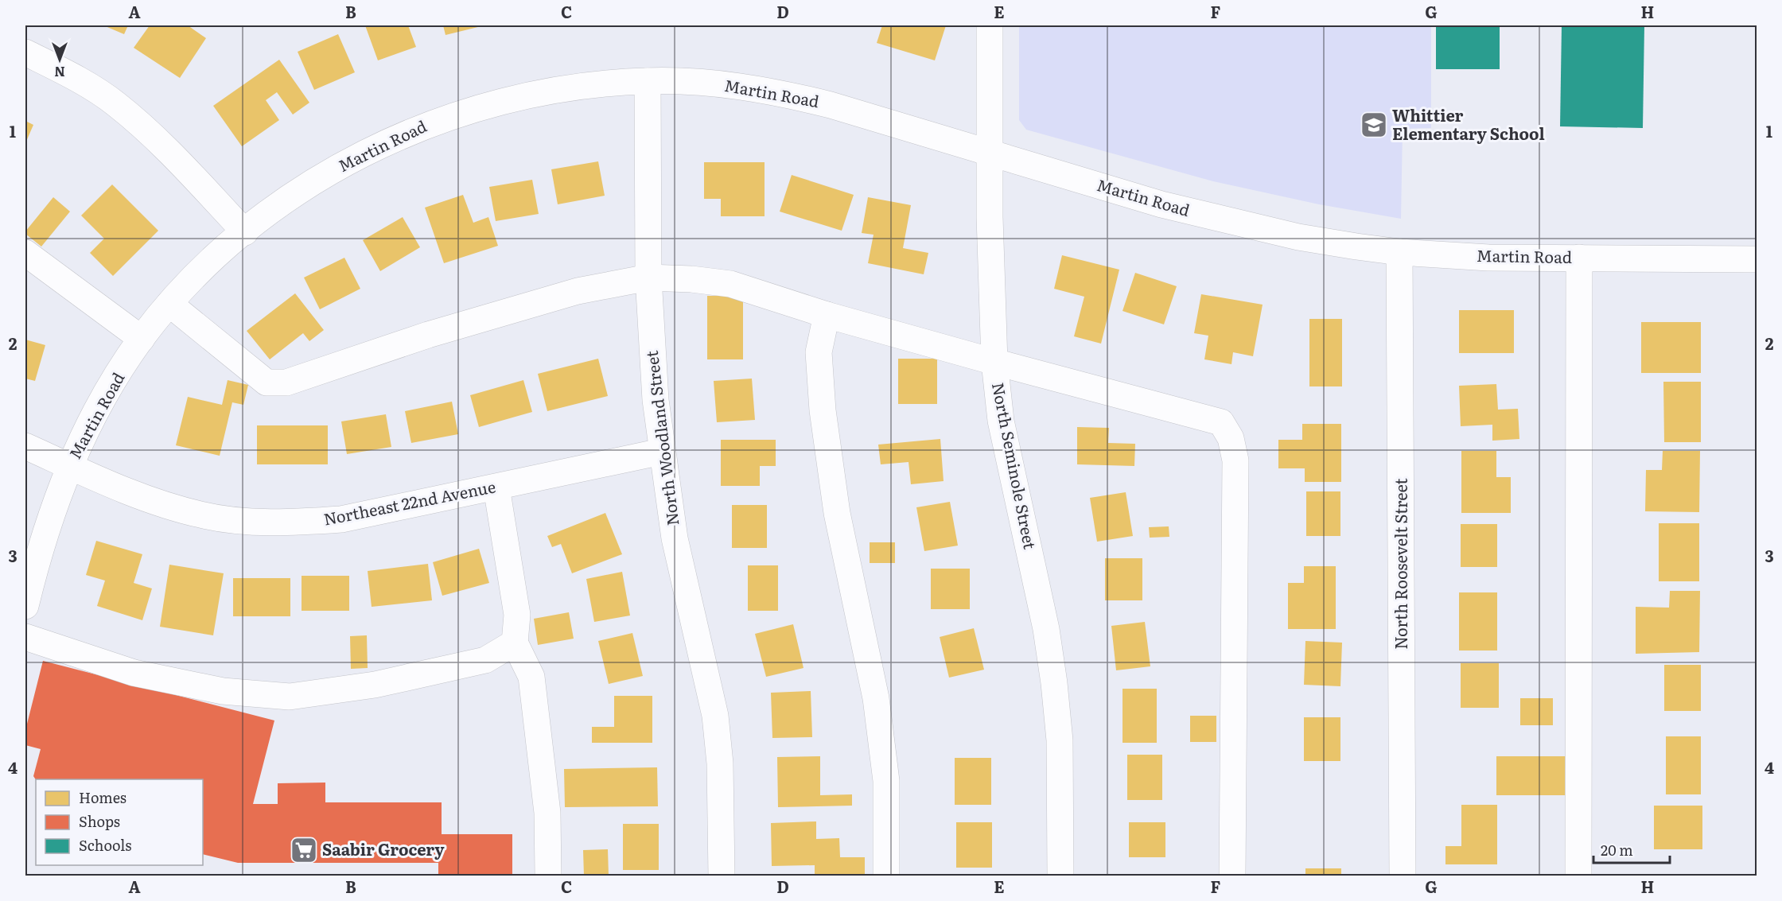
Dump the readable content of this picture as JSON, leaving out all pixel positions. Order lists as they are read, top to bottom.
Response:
{
  "streets": {
    "street": [
      "Martin Road",
      "North Woodland Street",
      "North Seminole Street",
      "Northeast 22nd Avenue",
      "North Roosevelt Street"
    ]
  },
  "crossings": [
    ["Martin Road", "North Woodland Street"],
    ["Martin Road", "North Seminole Street"],
    ["Martin Road", "Northeast 22nd Avenue"],
    ["Martin Road", "North Roosevelt Street"],
    ["North Woodland Street", "Northeast 22nd Avenue"]
  ],
  "places": {
    "school or university": ["Whittier Elementary School"],
    "supermarket": ["Saabir Grocery"]
  },
  "legend": ["Homes", "Shops", "Schools"],
  "scale_bar": "20 m",
  "north": "bottom",
  "grid": {
    "columns": [
      "A",
      "B",
      "C",
      "D",
      "E",
      "F",
      "G",
      "H"
    ],
    "rows": [
      "1",
      "2",
      "3",
      "4"
    ]
  }
}
